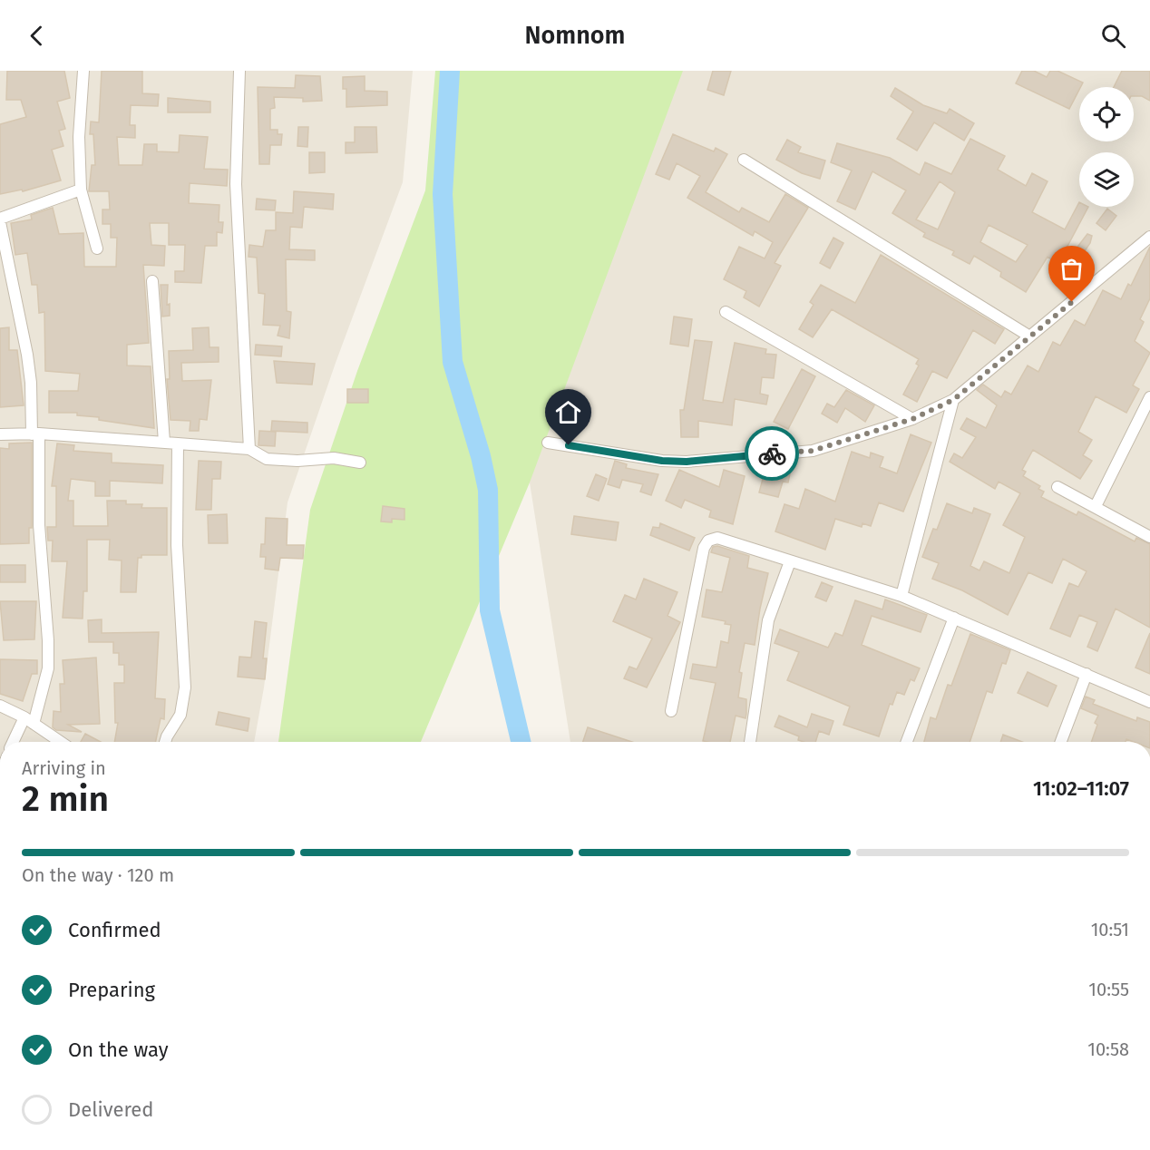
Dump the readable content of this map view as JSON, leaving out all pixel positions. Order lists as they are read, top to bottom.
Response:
{
  "page": {
    "header": "Nomnom",
    "heading": ["2 min", "Arriving in", "11:02–11:07"],
    "bar": "On the way · 120 m",
    "list": [
      ["Confirmed", "10:51"],
      ["Preparing", "10:55"],
      ["On the way", "10:58"],
      "Delivered"
    ]
  }
}
